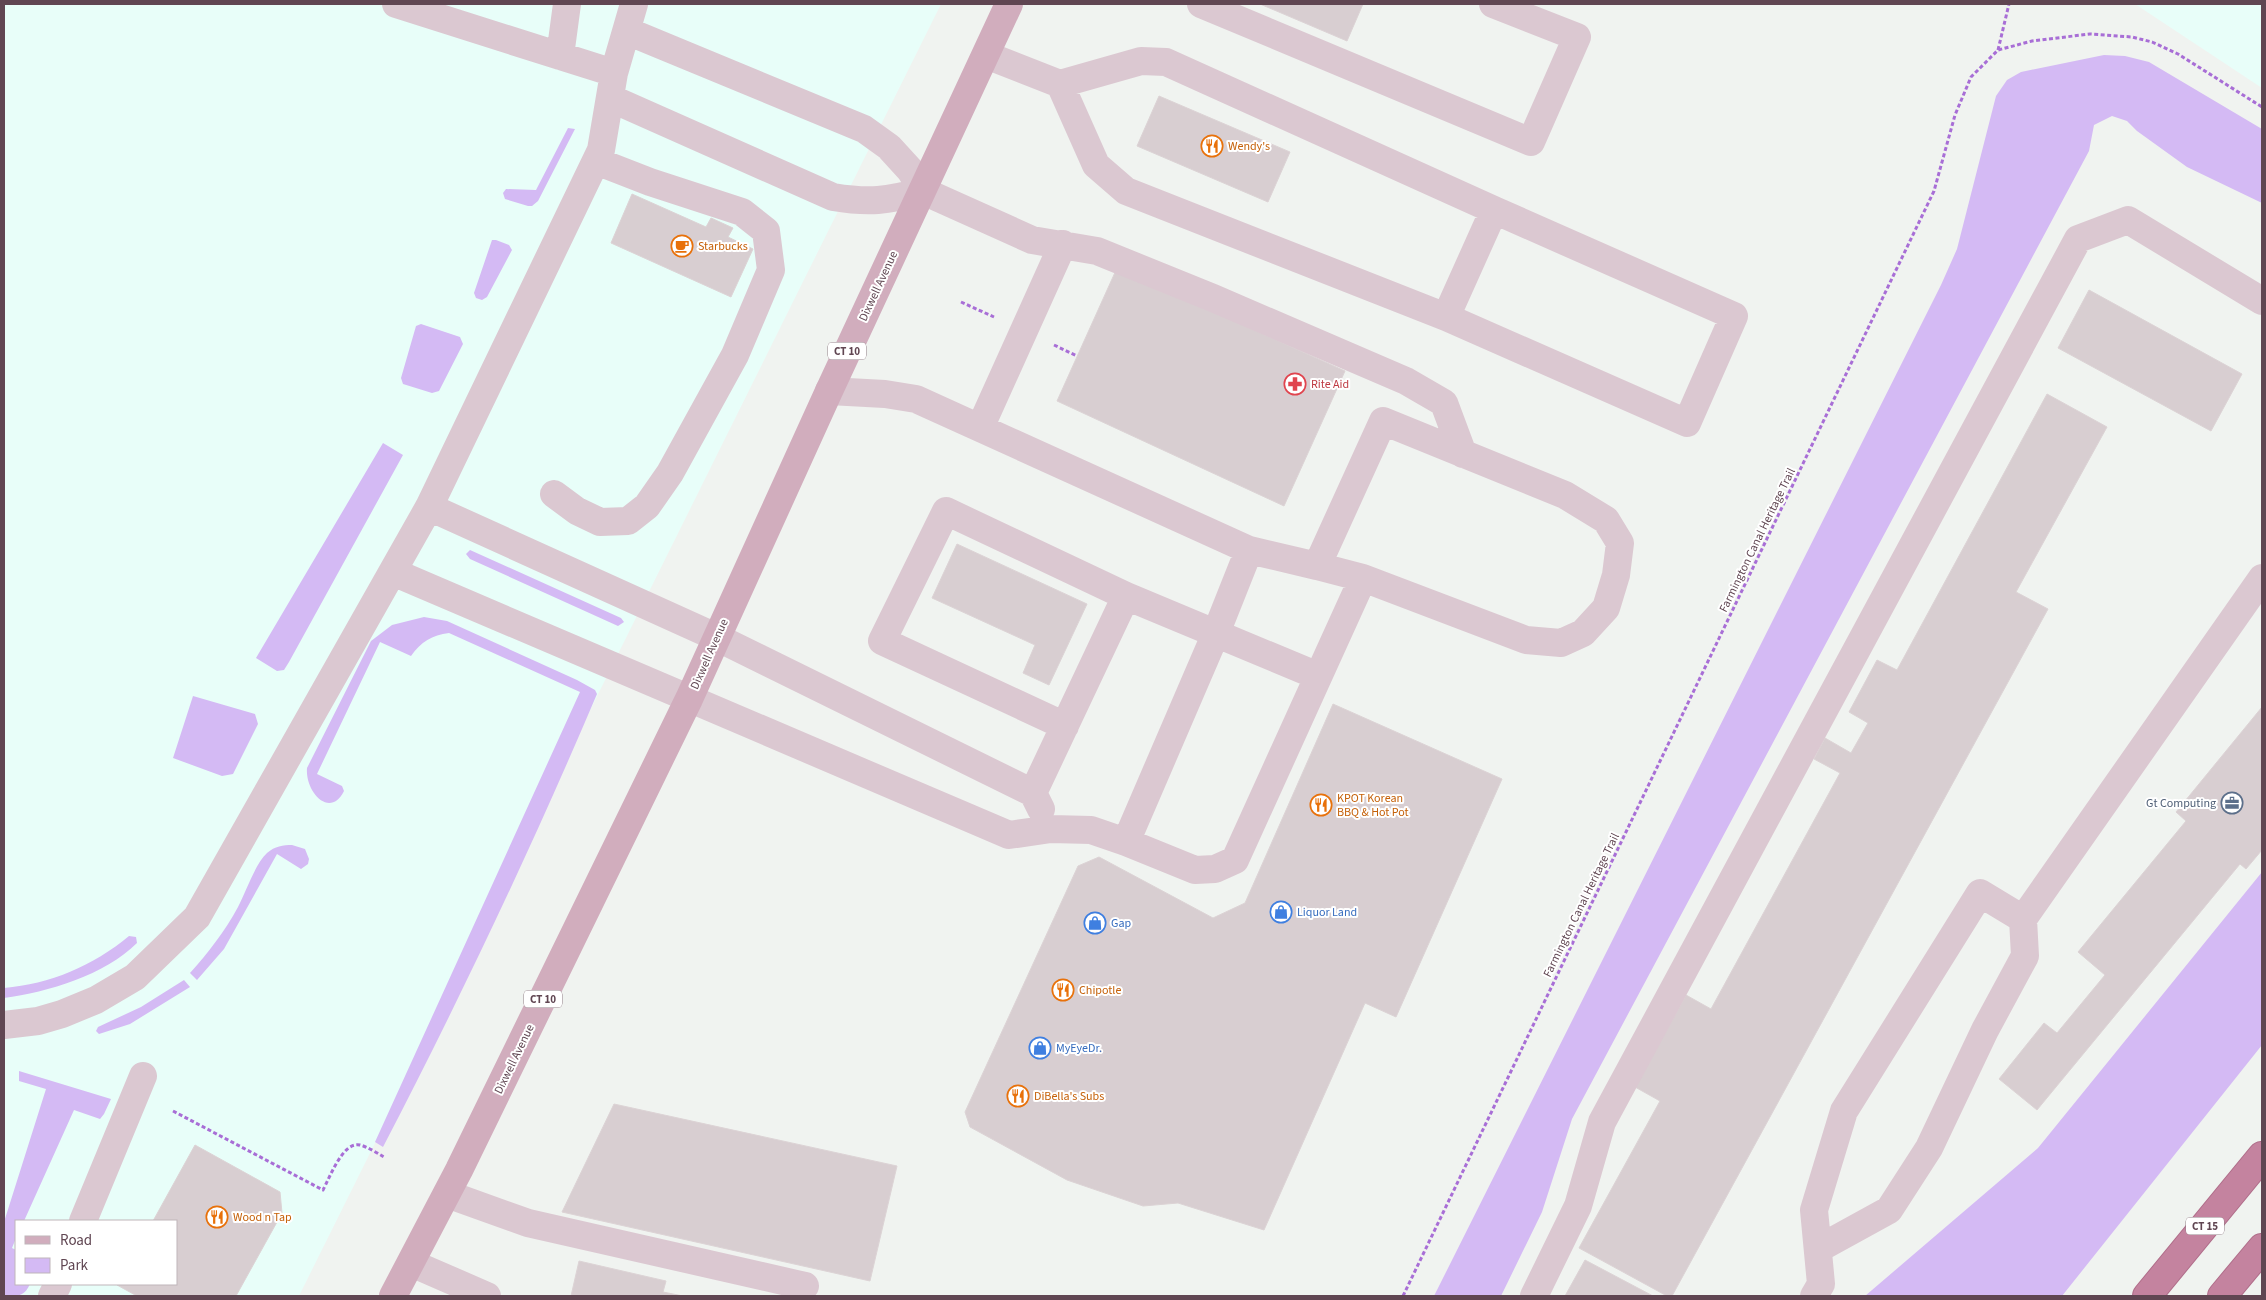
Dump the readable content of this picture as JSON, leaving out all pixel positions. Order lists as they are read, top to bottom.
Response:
{
  "streets": {
    "highway": ["CT 15"],
    "main road": ["Dixwell Avenue", "CT 10"],
    "path": ["Farmington Canal Heritage Trail"]
  },
  "places": {
    "restaurant": [
      "Wendy's",
      "KPOT Korean BBQ & Hot Pot",
      "Chipotle",
      "DiBella's Subs",
      "Wood n Tap"
    ],
    "cafe": ["Starbucks"],
    "pharmacy": ["Rite Aid"],
    "office": ["Gt Computing"],
    "shop": ["Liquor Land", "Gap", "MyEyeDr."]
  },
  "legend": ["Road", "Park"]
}
